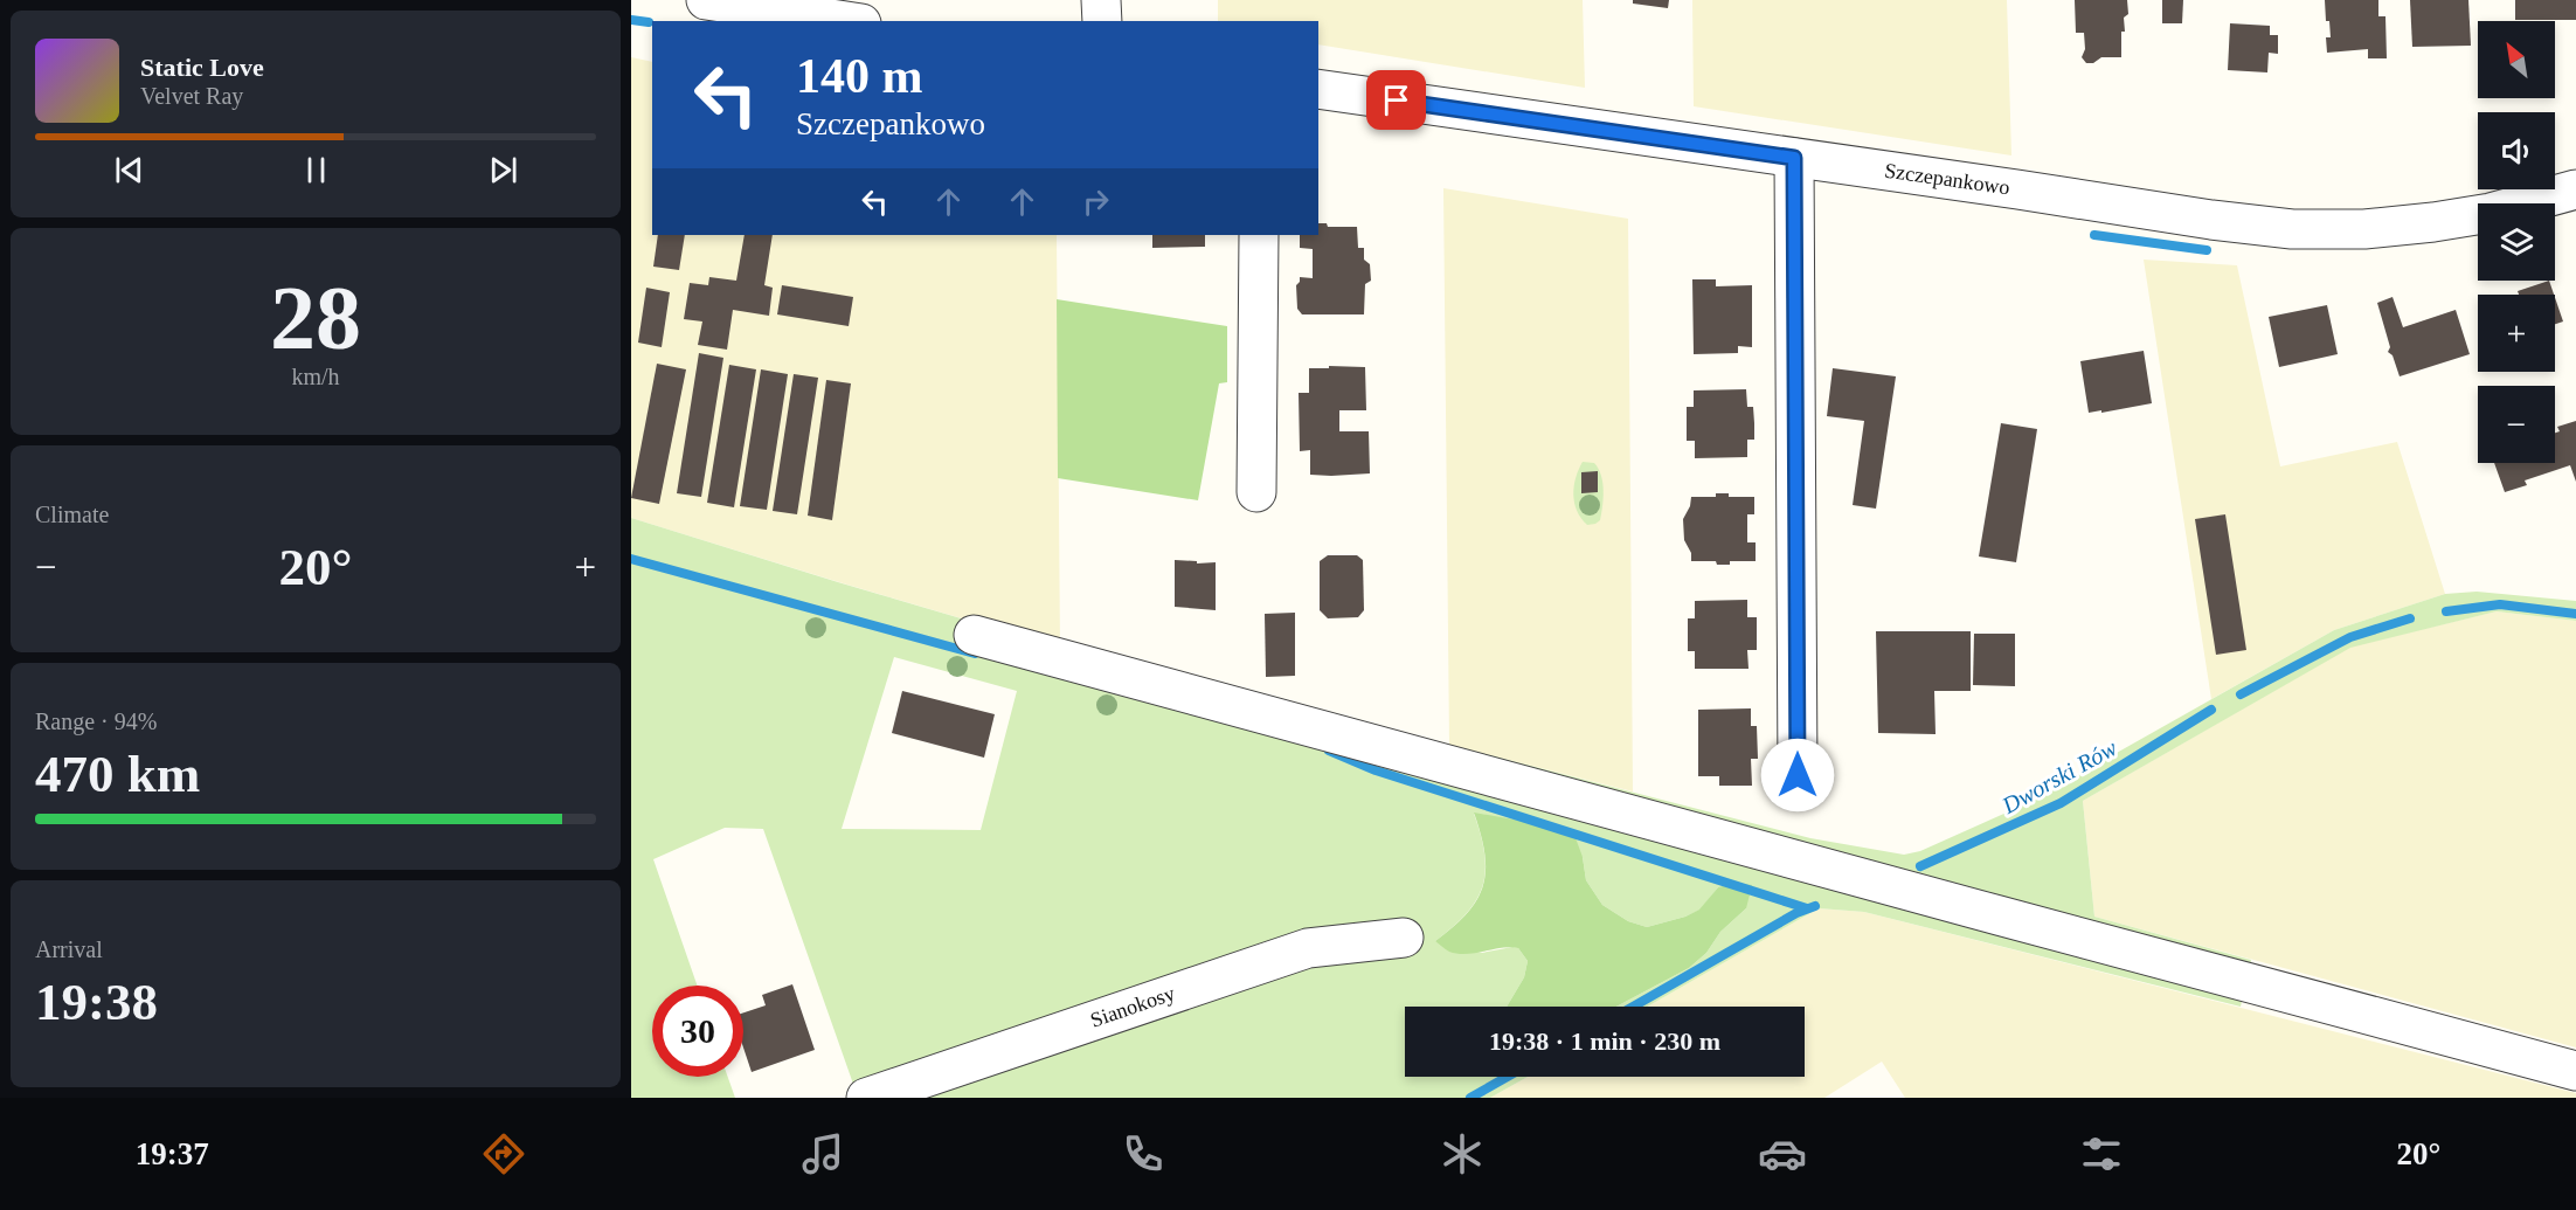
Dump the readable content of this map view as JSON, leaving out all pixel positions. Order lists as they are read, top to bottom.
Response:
{
  "streets": {
    "street": ["Szczepankowo", "Sianokosy"]
  },
  "water": ["Dworski Rów"],
  "north": "top left",
  "page": {
    "map_buttons": ["+", "−"],
    "turn": ["140 m", "Szczepankowo"],
    "song": ["Static Love", "Velvet Ray"],
    "tile": [
      ["28", "km/h"],
      "Climate",
      ["Range · 94%", "470 km"],
      ["Arrival", "19:38"]
    ],
    "heat": ["−", "20°", "+"],
    "limit": "30",
    "trip": "19:38 · 1 min · 230 m",
    "tabs": ["19:37", "20°"]
  }
}
